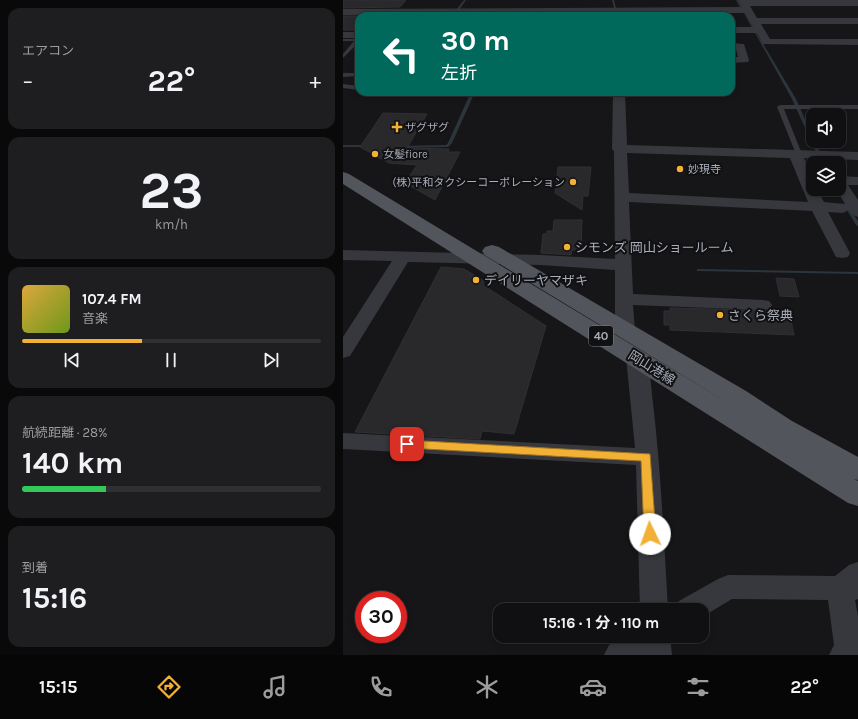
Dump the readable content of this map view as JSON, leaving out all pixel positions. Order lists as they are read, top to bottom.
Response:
{
  "streets": {
    "main road": ["40", "岡山港線"]
  },
  "places": {
    "health": ["ザグザグ"],
    "other": [
      "女髪fiore",
      "妙現寺",
      "(株)平和タクシーコーポレーション",
      "シモンズ 岡山ショールーム",
      "デイリーヤマザキ",
      "さくら祭典"
    ]
  },
  "page": {
    "tile": [
      "エアコン",
      ["23", "km/h"],
      ["航続距離 · 28%", "140 km"],
      ["到着", "15:16"]
    ],
    "turn": ["30 m", "左折"],
    "heat": ["−", "22°", "+"],
    "song": ["107.4 FM", "音楽"],
    "limit": "30",
    "trip": "15:16 · 1 分 · 110 m",
    "tabs": ["15:15", "22°"]
  }
}
